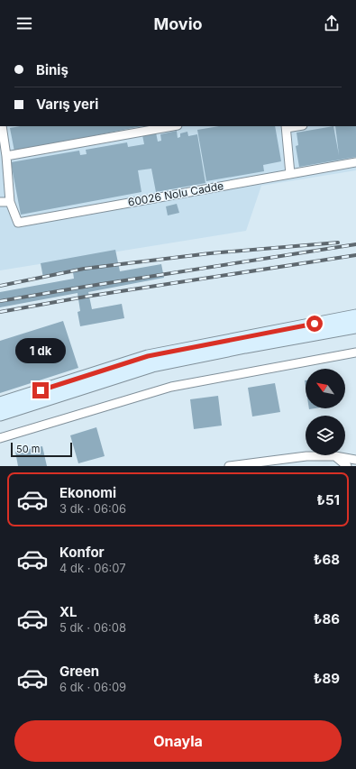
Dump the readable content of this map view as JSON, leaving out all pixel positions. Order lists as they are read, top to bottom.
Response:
{
  "streets": {
    "street": ["60026 Nolu Cadde"]
  },
  "scale_bar": "50 m",
  "north": "top left",
  "page": {
    "header": "Movio",
    "banner": ["Biniş", "Varış yeri"],
    "bubble": "1 dk",
    "scale": "50 m",
    "list": [
      {
        "name": "Ekonomi",
        "note": "3 dk · 06:06",
        "value": "₺51"
      },
      {
        "name": "Konfor",
        "note": "4 dk · 06:07",
        "value": "₺68"
      },
      {
        "name": "XL",
        "note": "5 dk · 06:08",
        "value": "₺86"
      },
      {
        "name": "Green",
        "note": "6 dk · 06:09",
        "value": "₺89"
      }
    ],
    "buttons": "Onayla"
  }
}
